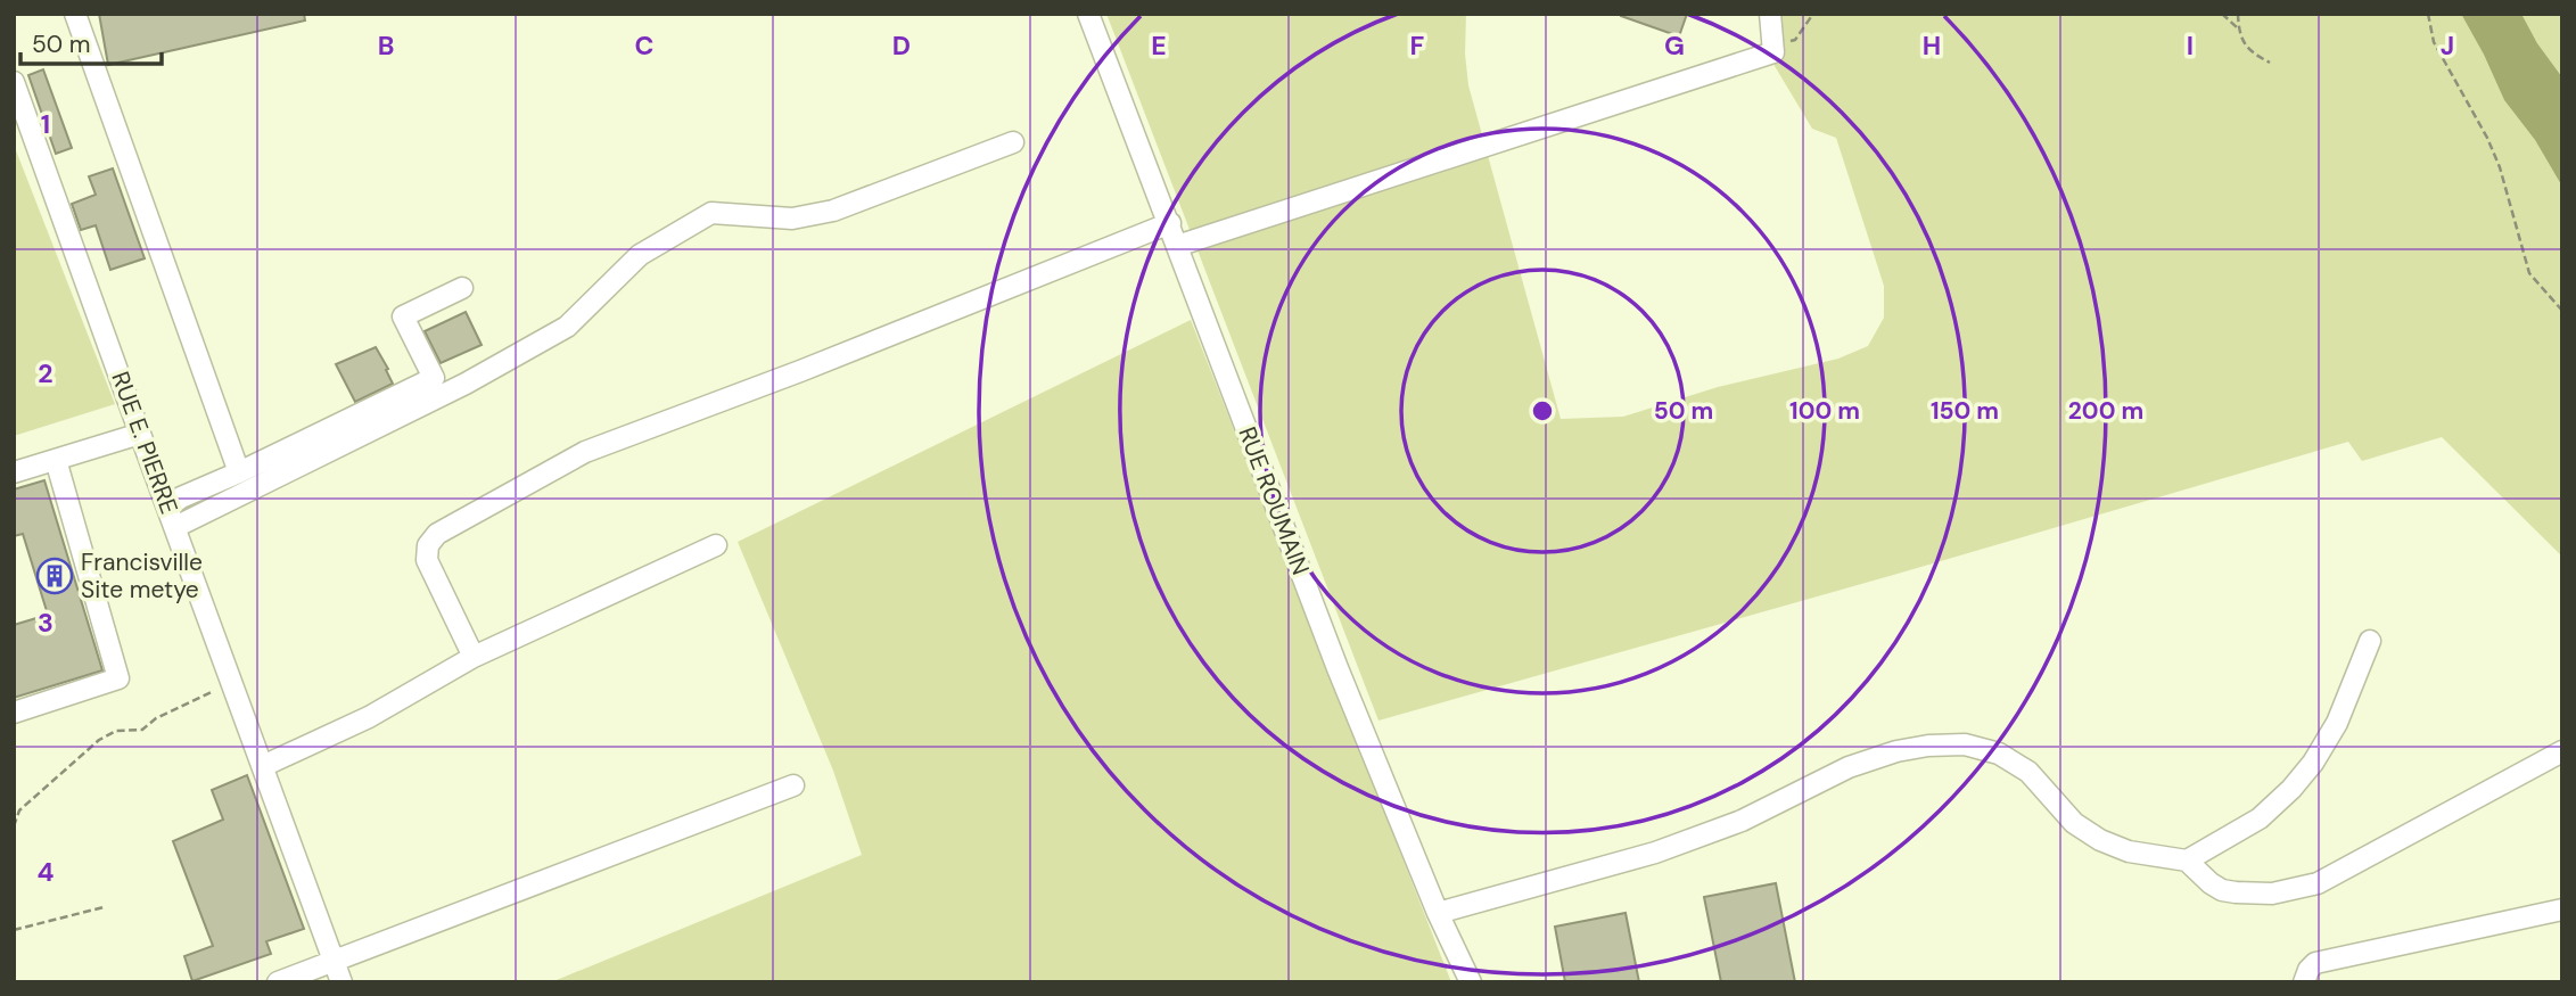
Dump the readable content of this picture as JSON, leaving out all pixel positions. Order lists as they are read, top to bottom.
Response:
{
  "streets": {
    "street": ["RUE E. PIERRE", "RUE ROUMAIN"]
  },
  "places": {
    "building": ["Francisville Site metye"]
  },
  "scale_bar": "50 m",
  "grid": {
    "columns": [
      "B",
      "C",
      "D",
      "E",
      "F",
      "G",
      "H",
      "I",
      "J"
    ],
    "rows": [
      "1",
      "2",
      "3",
      "4"
    ]
  },
  "rings": [
    "50 m",
    "100 m",
    "150 m",
    "200 m"
  ]
}
